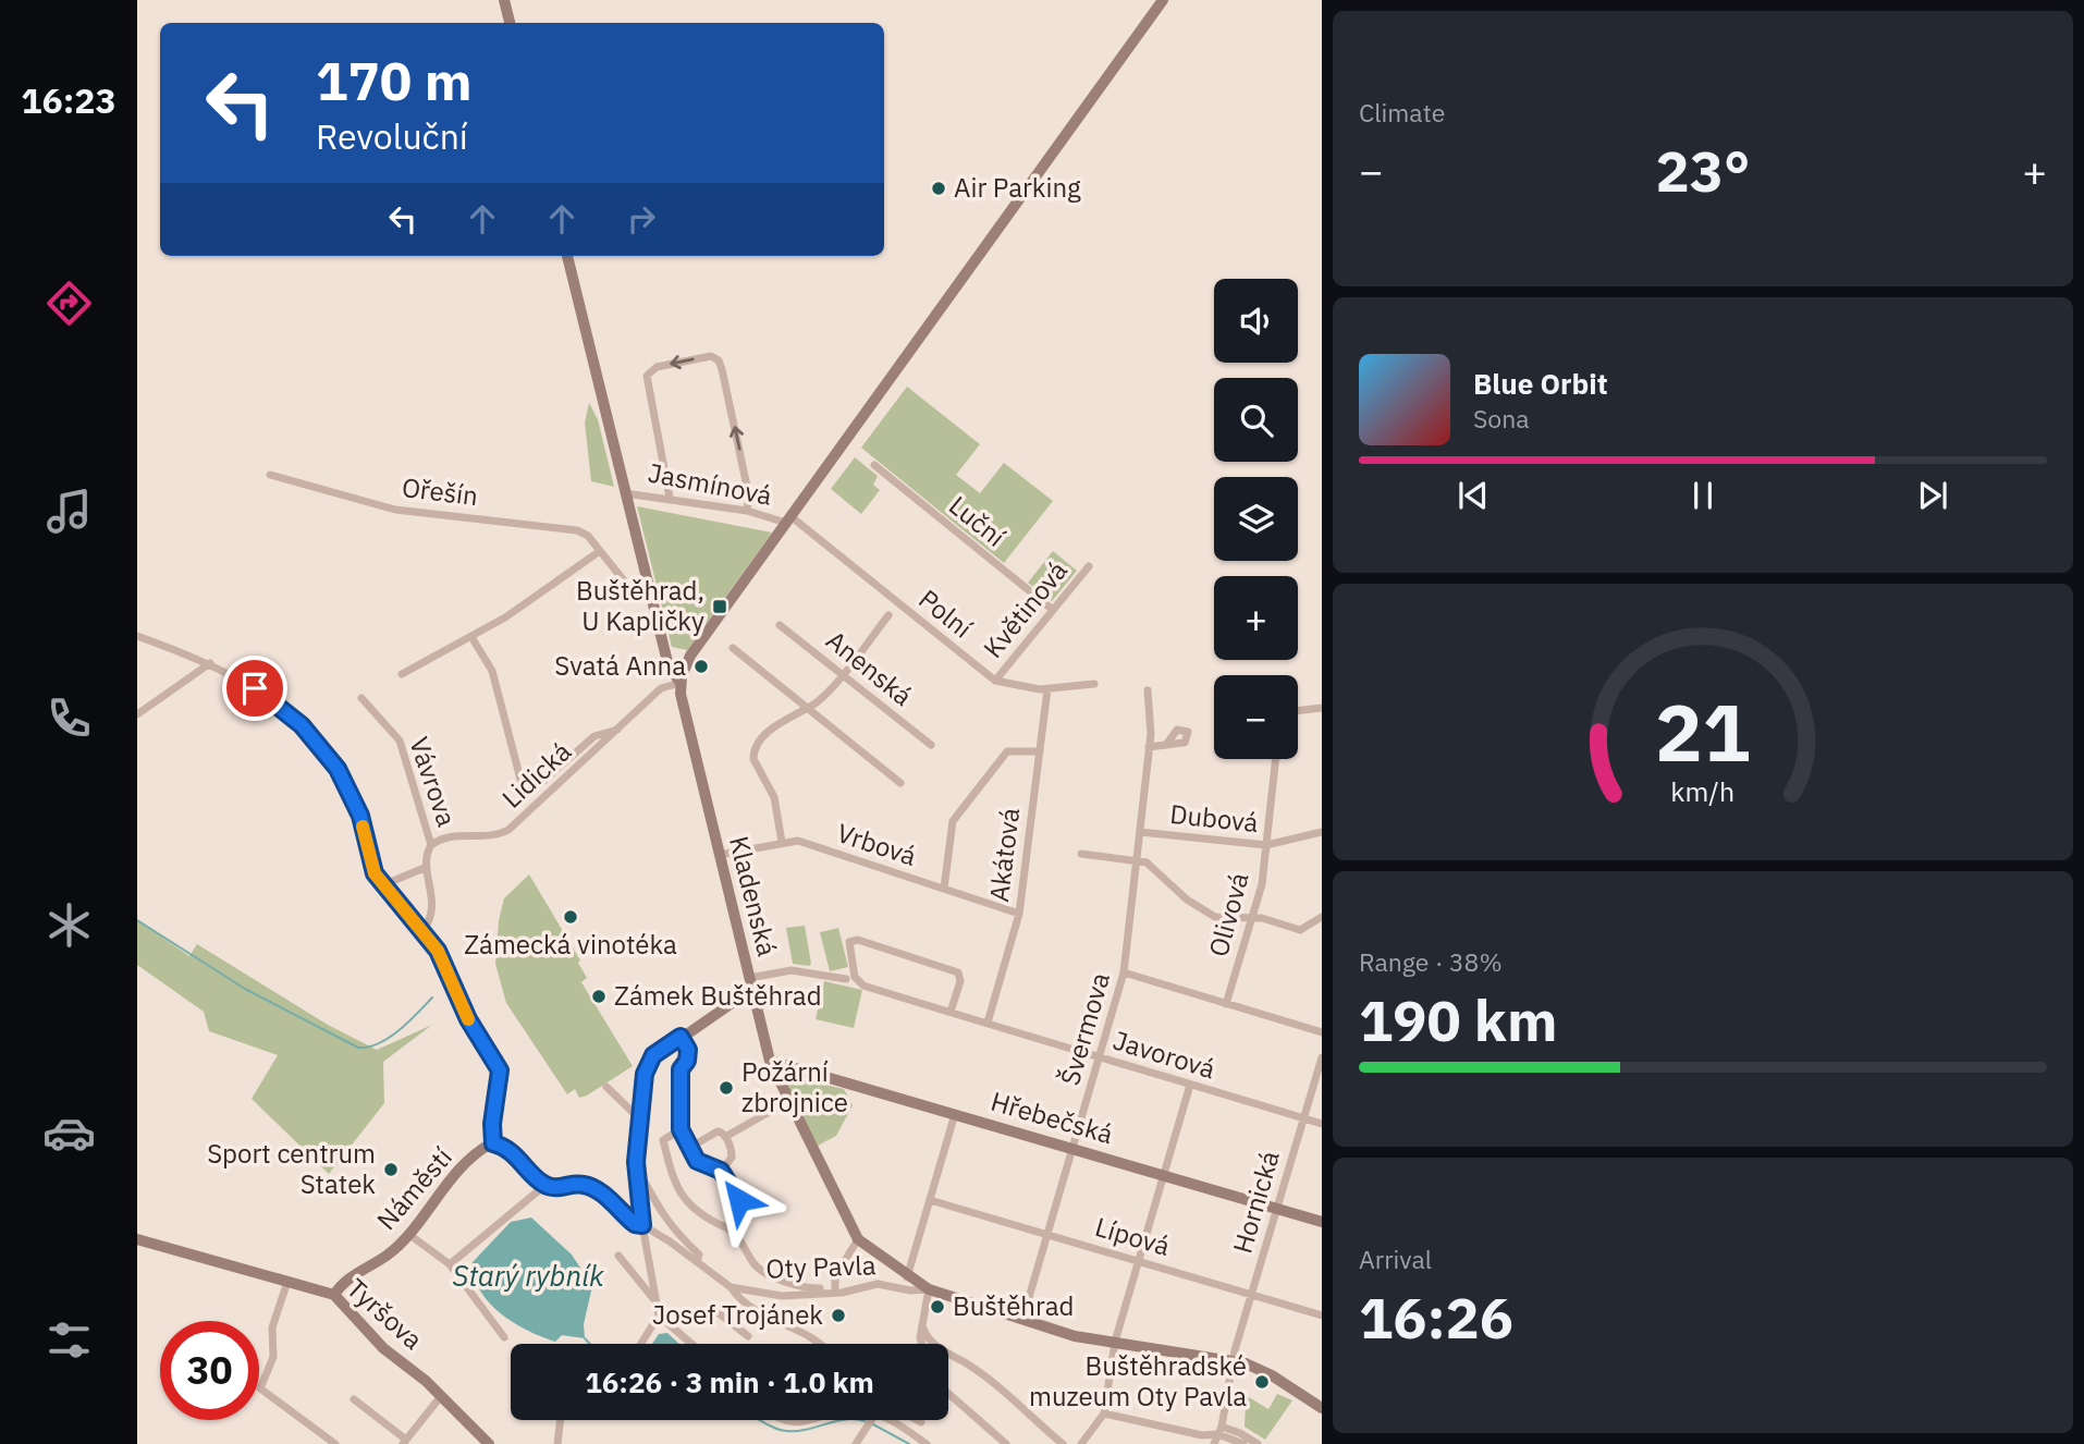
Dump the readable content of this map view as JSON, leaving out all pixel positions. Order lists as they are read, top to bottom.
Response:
{
  "streets": {
    "street": [
      "Jasmínová",
      "Ořešín",
      "Luční",
      "Květinová",
      "Polní",
      "Anenská",
      "Lidická",
      "Vávrova",
      "Dubová",
      "Vrbová",
      "Akátová",
      "Kladenská",
      "Olivová",
      "Švermova",
      "Javorová",
      "Hřebečská",
      "Náměstí",
      "Hornická",
      "Lípová",
      "Oty Pavla",
      "Tyršova"
    ]
  },
  "crossings": [
    ["Jasmínová", "Polní"],
    ["Luční", "Květinová"],
    ["Květinová", "Polní"],
    ["Polní", "Akátová"],
    ["Lidická", "Vávrova"],
    ["Lidická", "Kladenská"],
    ["Dubová", "Olivová"],
    ["Dubová", "Švermova"],
    ["Vrbová", "Akátová"],
    ["Vrbová", "Kladenská"],
    ["Akátová", "Javorová"],
    ["Kladenská", "Švermova"],
    ["Kladenská", "Hřebečská"],
    ["Kladenská", "Hornická"],
    ["Kladenská", "Oty Pavla"],
    ["Švermova", "Javorová"],
    ["Švermova", "Hřebečská"],
    ["Švermova", "Lípová"],
    ["Javorová", "Hornická"],
    ["Hřebečská", "Hornická"],
    ["Náměstí", "Tyršova"],
    ["Hornická", "Lípová"]
  ],
  "water": ["Starý rybník"],
  "places": {
    "other": [
      "Air Parking",
      "Svatá Anna",
      "Zámecká vinotéka",
      "Zámek Buštěhrad",
      "Požární zbrojnice",
      "Sport centrum Statek",
      "Buštěhrad",
      "Josef Trojánek",
      "Buštěhradské muzeum Oty Pavla"
    ],
    "transit": ["Buštěhrad, U Kapličky"]
  },
  "page": {
    "tabs": "16:23",
    "tile": [
      "Climate",
      ["Range · 38%", "190 km"],
      ["Arrival", "16:26"]
    ],
    "turn": ["170 m", "Revoluční"],
    "heat": ["−", "23°", "+"],
    "map_buttons": ["+", "−"],
    "song": ["Blue Orbit", "Sona"],
    "limit": "30",
    "trip": "16:26 · 3 min · 1.0 km",
    "gauge": ["21", "km/h"]
  }
}
